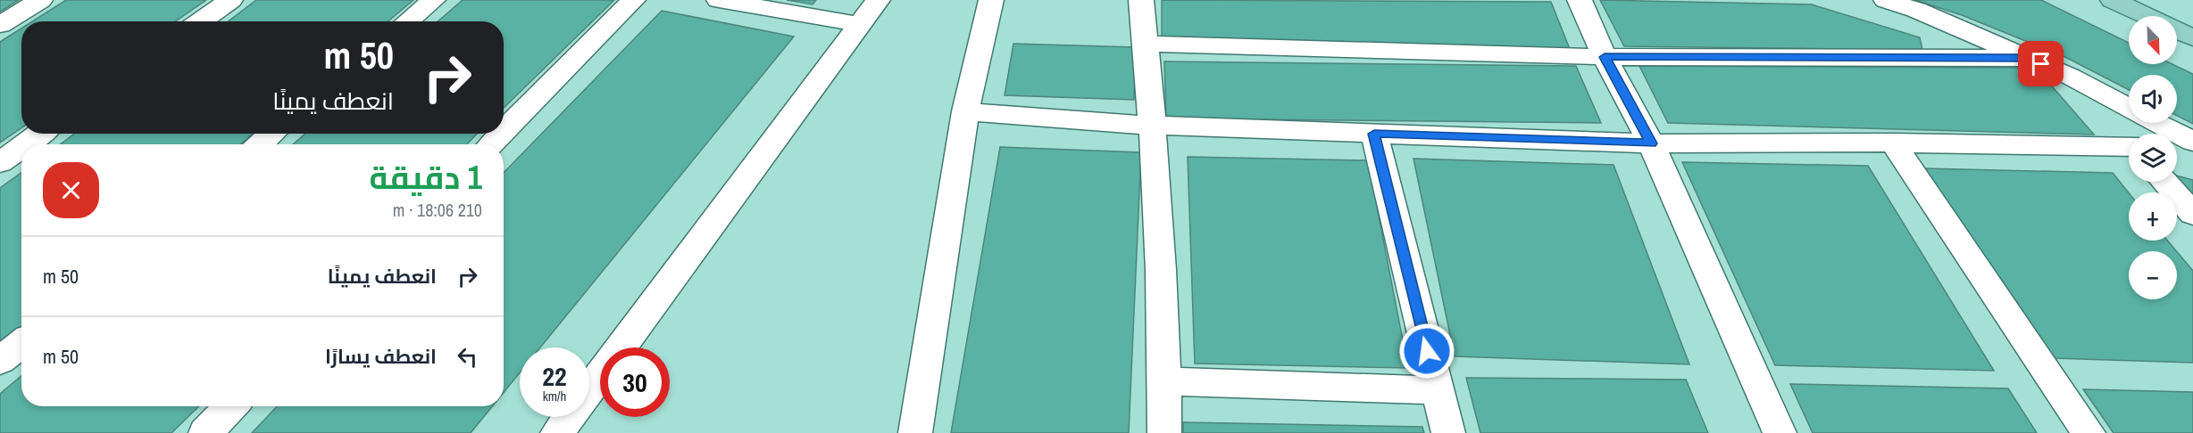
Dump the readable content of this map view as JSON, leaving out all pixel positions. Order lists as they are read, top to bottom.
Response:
{
  "north": "bottom right",
  "page": {
    "map_buttons": ["+", "−"],
    "turn": ["50 m", "انعطف يمينًا"],
    "heading": ["1 دقيقة", "210 m · 18:06"],
    "list": [
      {
        "name": "انعطف يمينًا",
        "value": "50 m"
      },
      {
        "name": "انعطف يسارًا",
        "value": "50 m"
      }
    ],
    "speed": "22 km/h",
    "limit": "30"
  }
}
